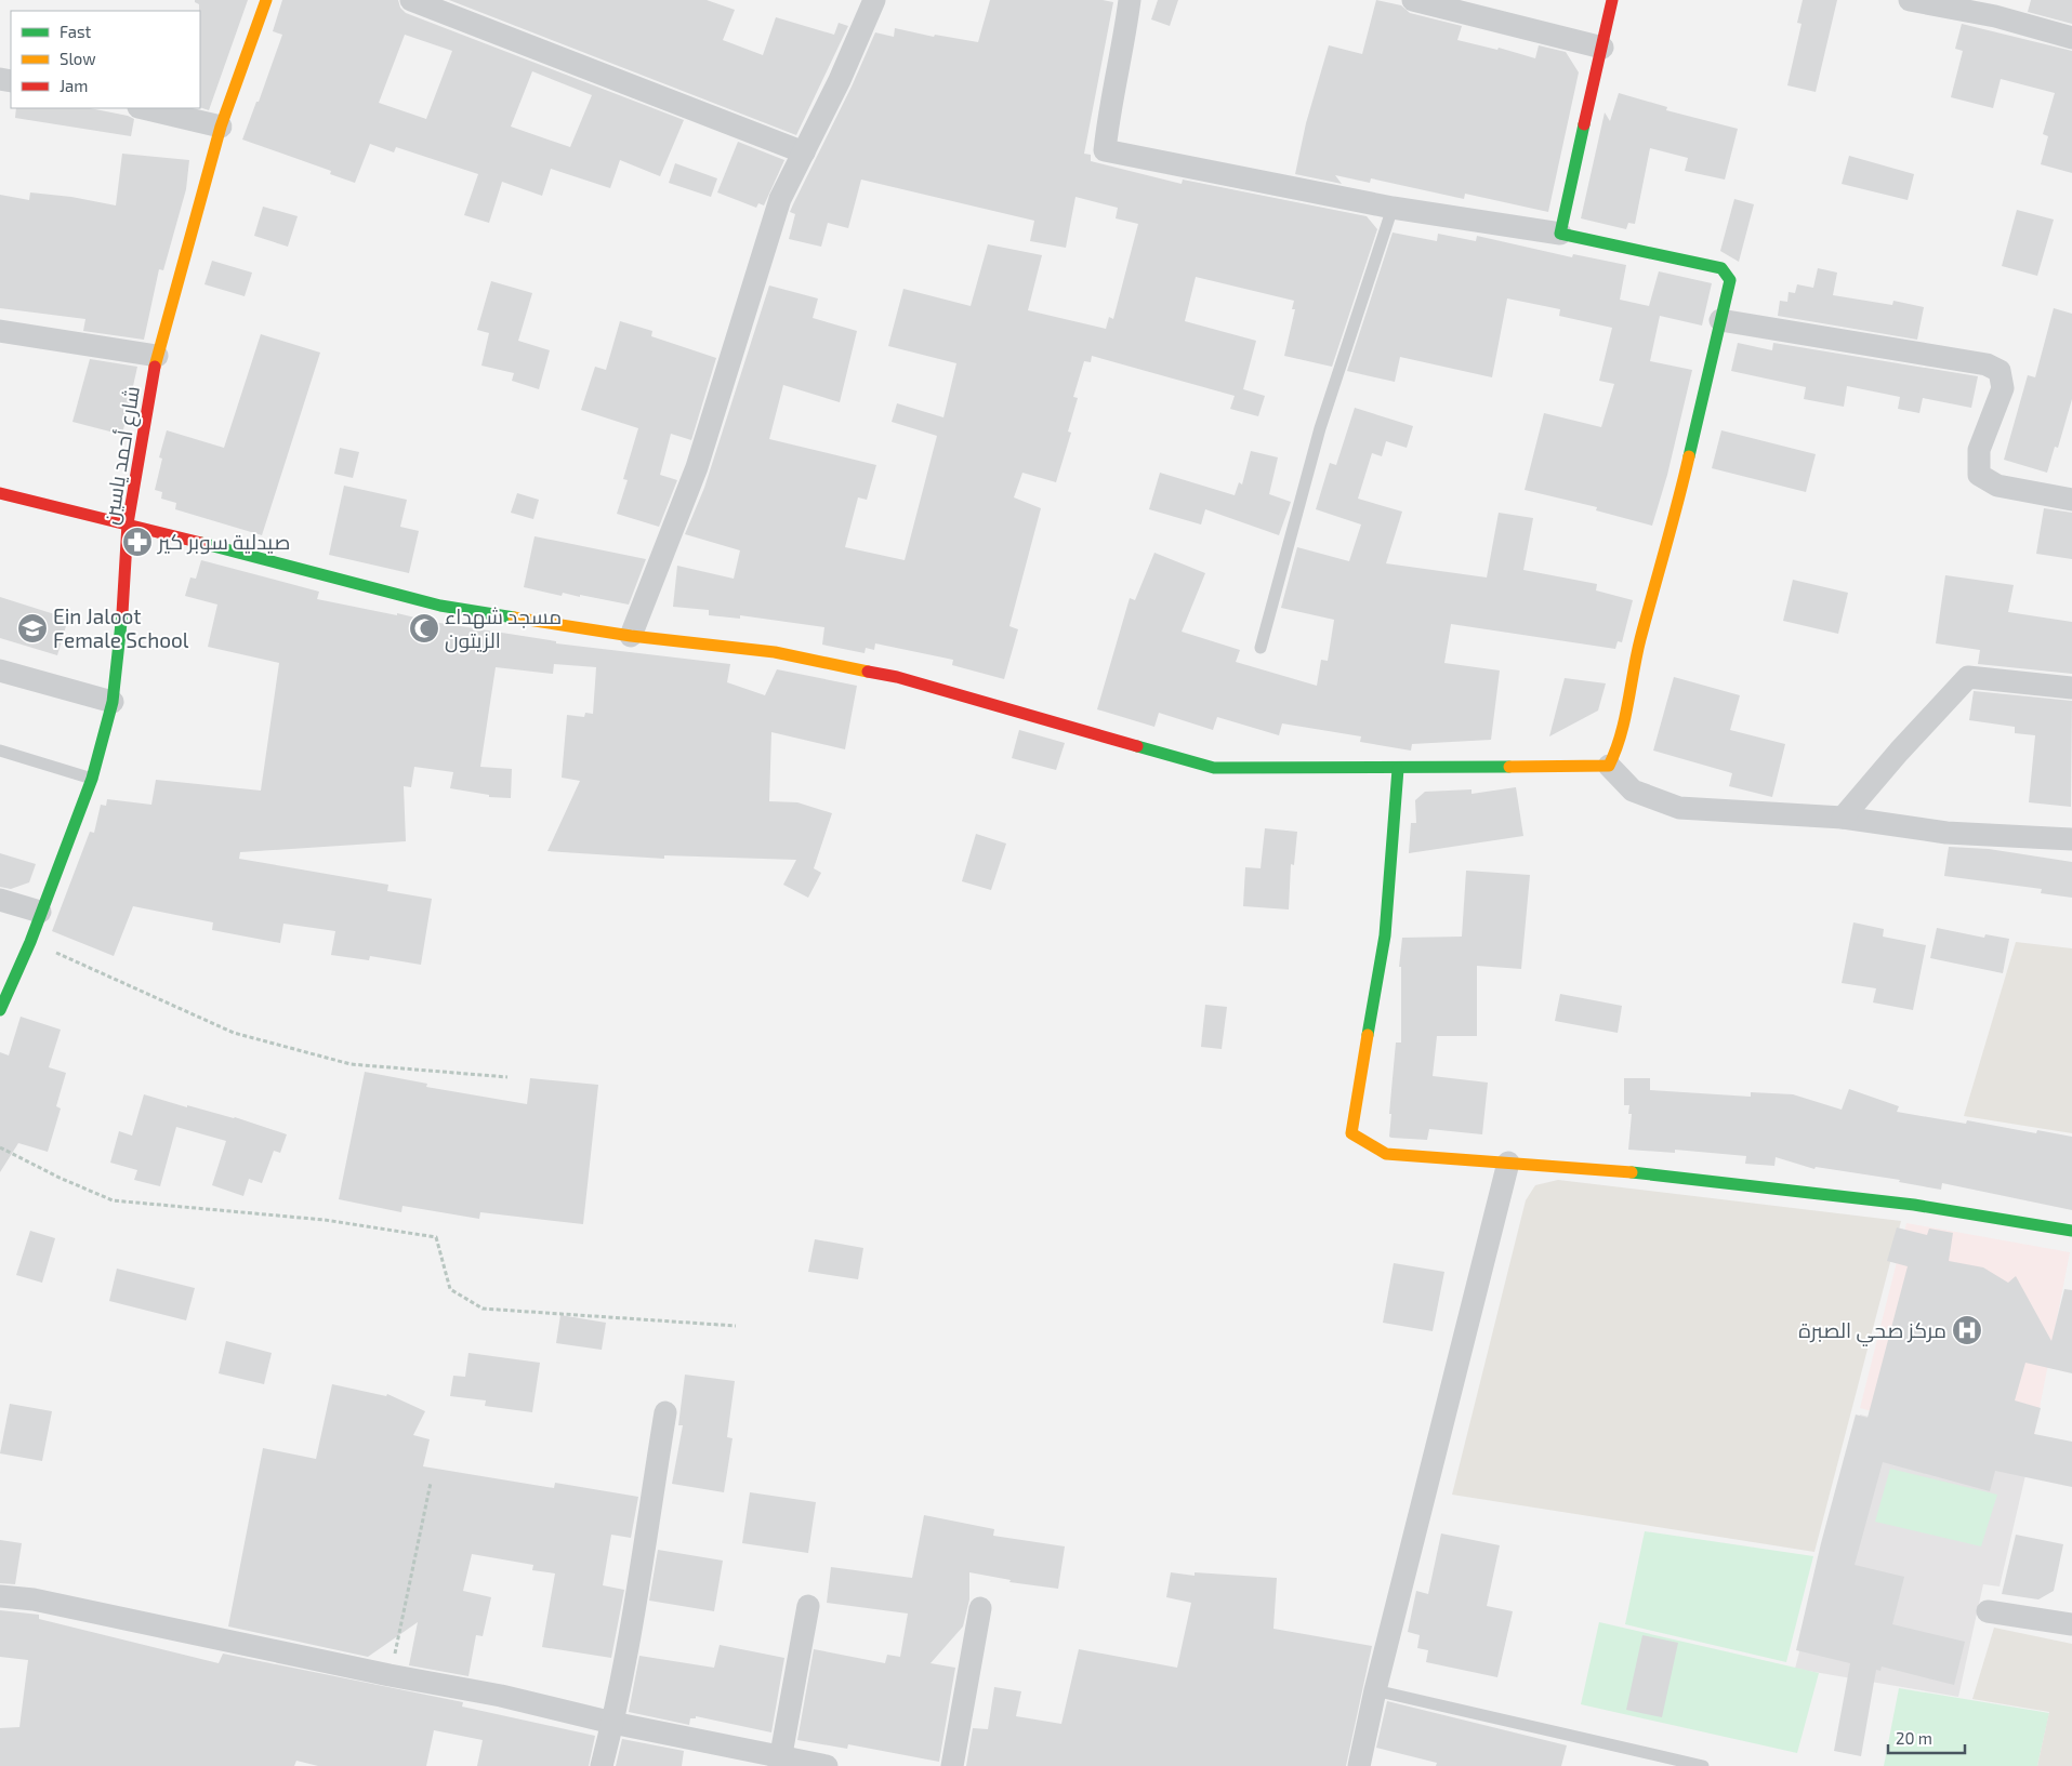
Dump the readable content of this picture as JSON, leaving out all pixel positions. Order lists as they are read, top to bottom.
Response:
{
  "streets": {
    "street": ["شارع أحمد ياسين"]
  },
  "places": {
    "pharmacy": ["صيدلية سوبر كير"],
    "school or university": ["Ein Jaloot Female School"],
    "mosque": ["مسجد شهداء الزيتون"],
    "hospital": ["مركز صحي الصبرة"]
  },
  "legend": ["Fast", "Slow", "Jam"],
  "scale_bar": "20 m"
}
